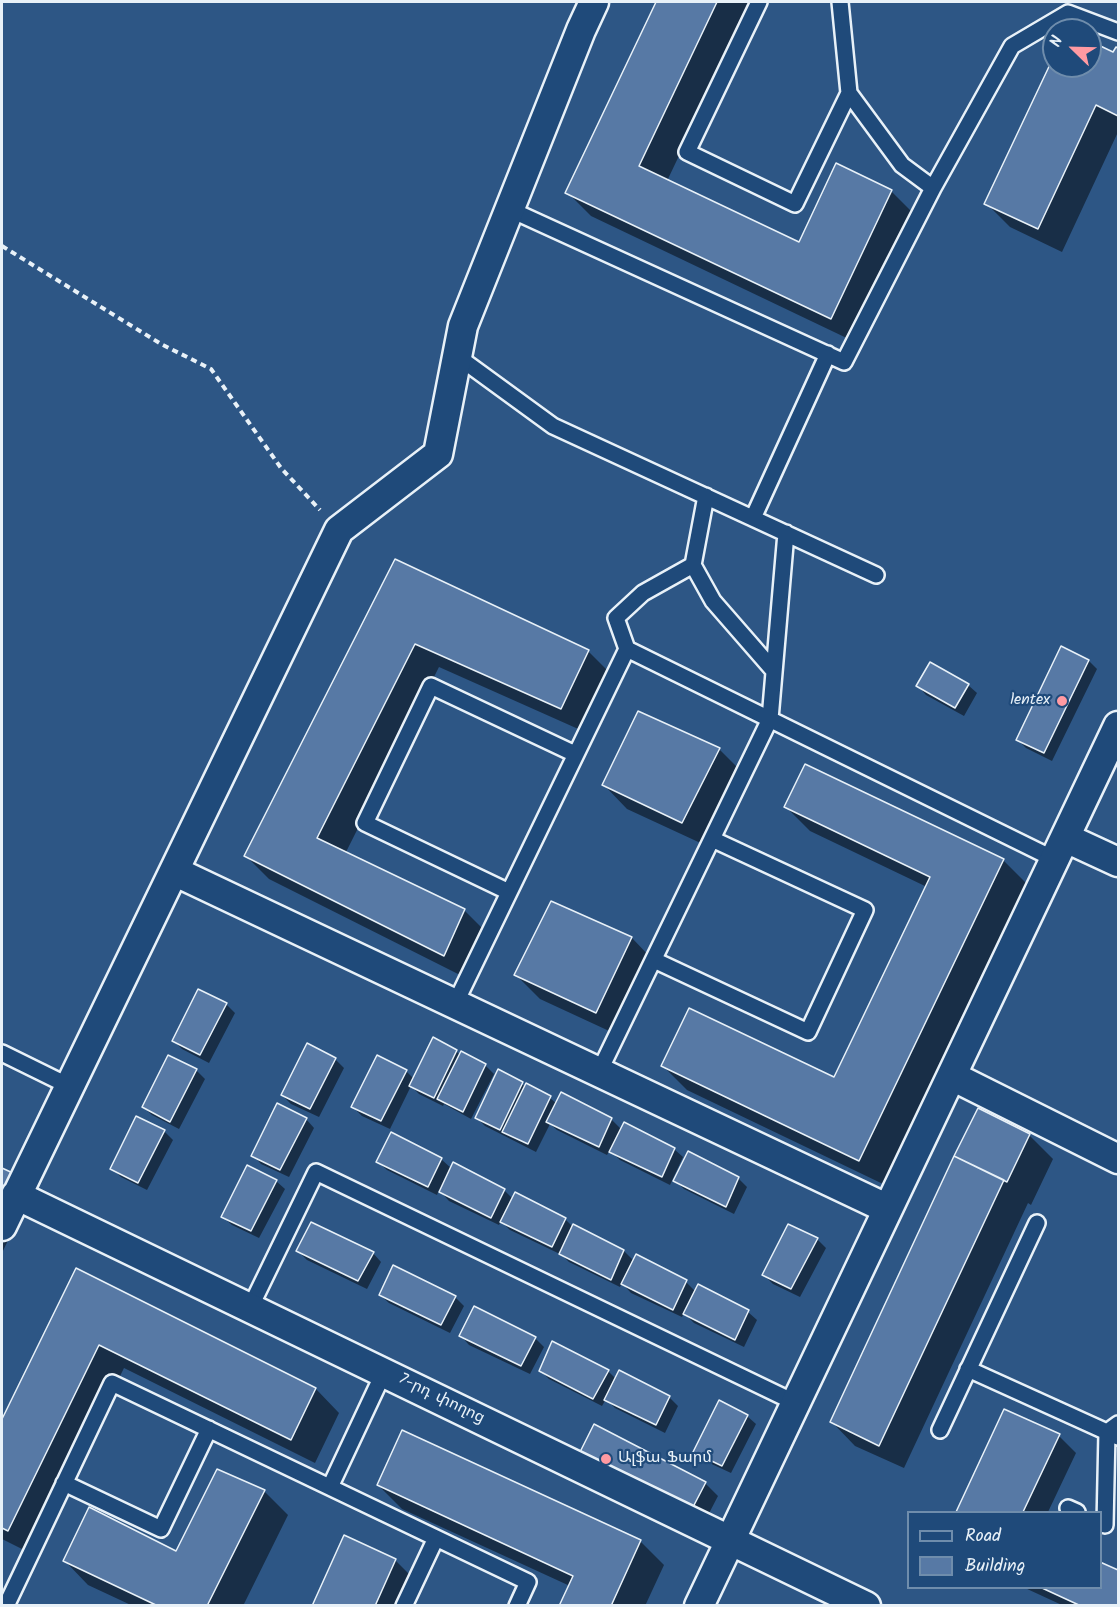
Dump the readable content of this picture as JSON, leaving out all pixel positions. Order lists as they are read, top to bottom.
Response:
{
  "streets": {
    "street": ["7-րդ փողոց"]
  },
  "places": ["lentex", "Ալֆա Ֆարմ"],
  "legend": ["Road", "Building"],
  "north": "top left"
}
